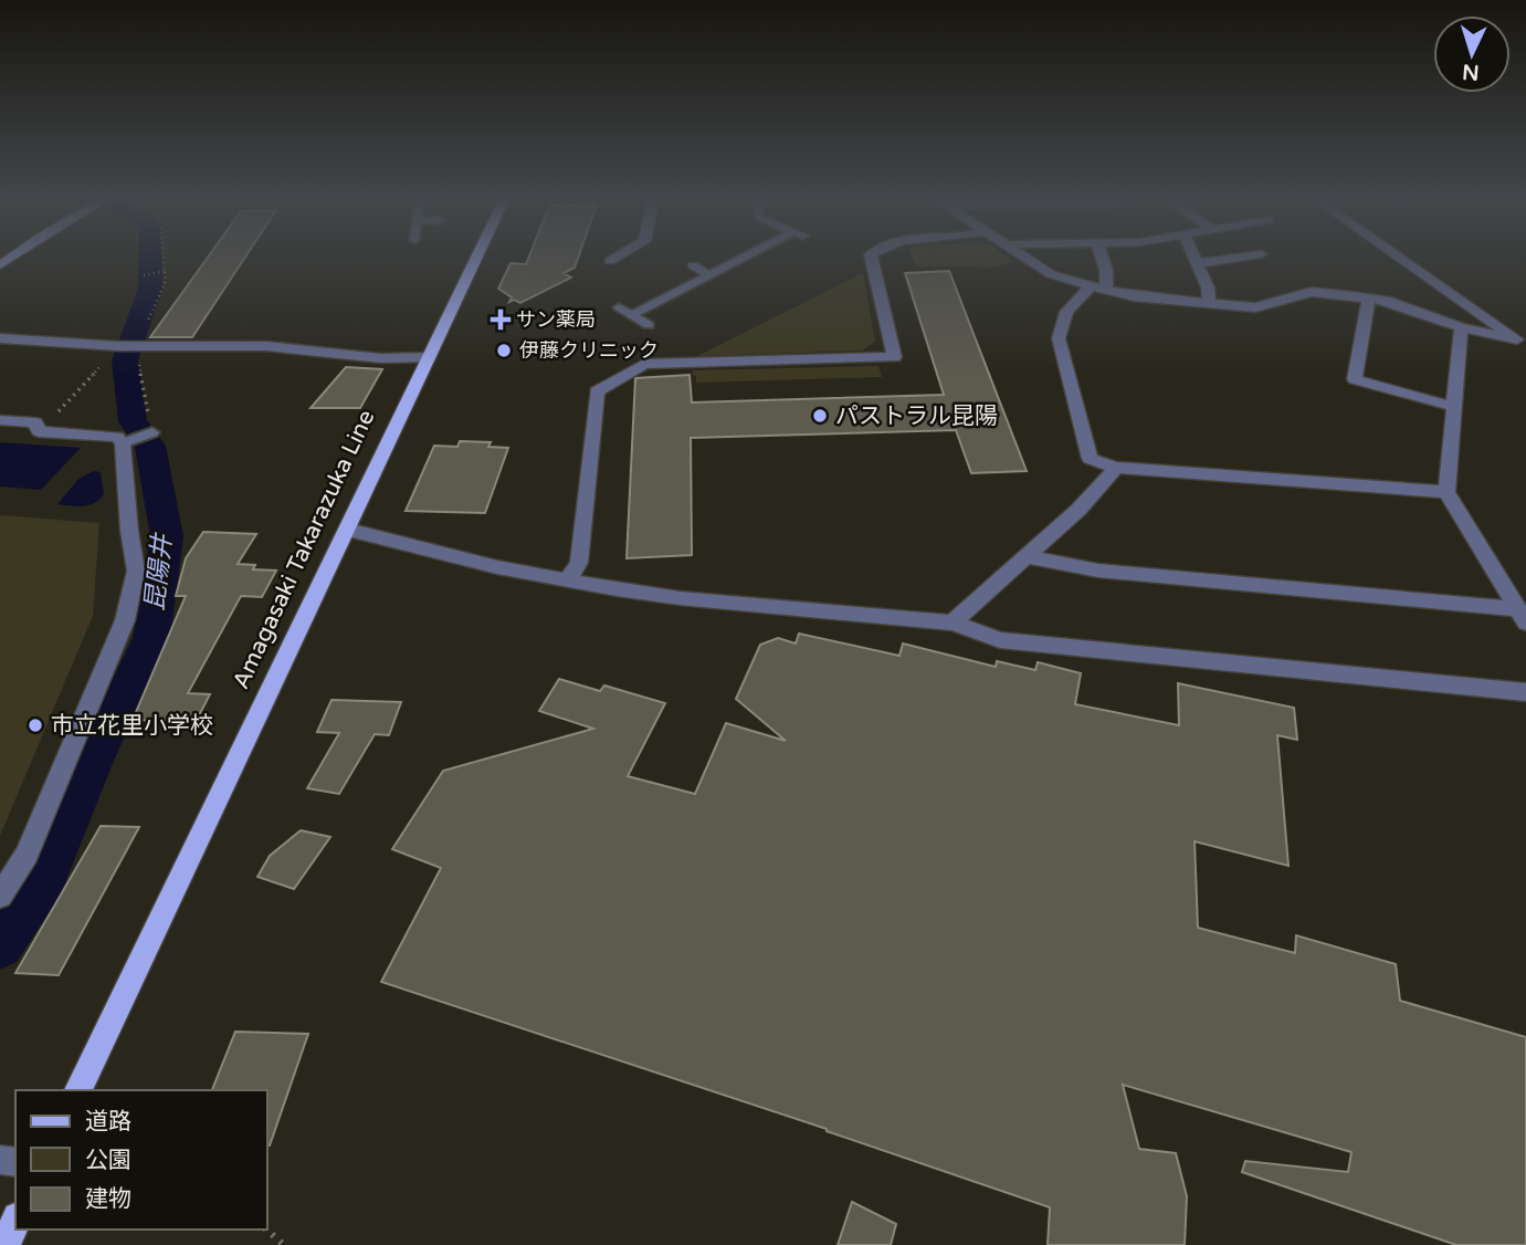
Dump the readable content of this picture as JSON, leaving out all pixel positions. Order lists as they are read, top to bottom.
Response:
{
  "streets": {
    "main road": ["Amagasaki Takarazuka Line"]
  },
  "water": ["昆陽井"],
  "places": {
    "health": ["サン薬局"],
    "other": ["伊藤クリニック", "パストラル昆陽", "市立花里小学校"]
  },
  "legend": ["道路", "公園", "建物"],
  "north": "bottom"
}
